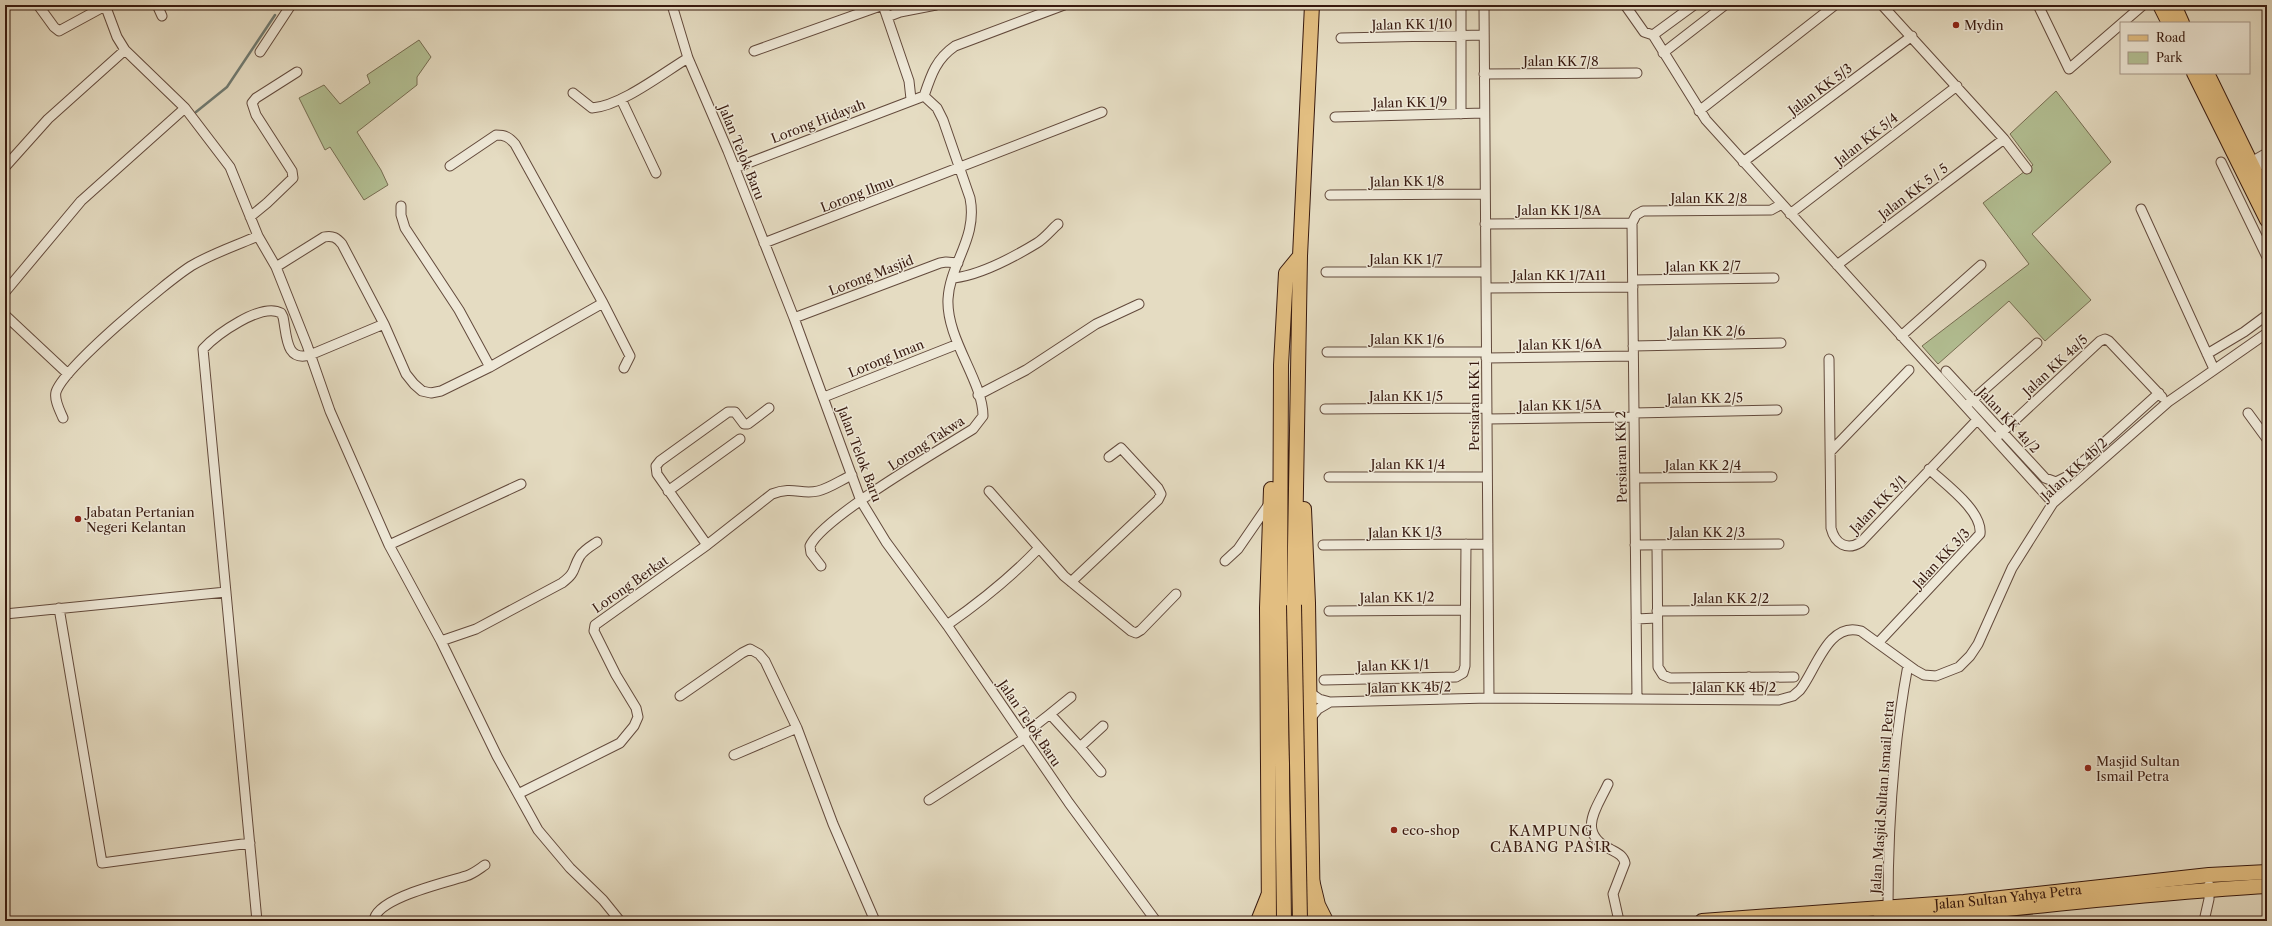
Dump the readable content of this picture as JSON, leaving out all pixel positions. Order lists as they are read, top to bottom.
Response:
{
  "streets": {
    "main road": ["Jalan Sultan Yahya Petra"],
    "street": [
      "Jalan KK 1/10",
      "Jalan KK 7/8",
      "Jalan KK 5/3",
      "Jalan KK 1/9",
      "Lorong Hidayah",
      "Jalan KK 5/4",
      "Jalan Telok Baru",
      "Jalan KK 1/8",
      "Jalan KK 5 / 5",
      "Lorong Ilmu",
      "Jalan KK 2/8",
      "Jalan KK 1/8A",
      "Jalan KK 1/7",
      "Jalan KK 2/7",
      "Lorong Masjid",
      "Jalan KK 1/7A11",
      "Jalan KK 2/6",
      "Jalan KK 1/6",
      "Jalan KK 1/6A",
      "Lorong Iman",
      "Jalan KK 4a/5",
      "Jalan KK 1/5",
      "Jalan KK 2/5",
      "Jalan KK 1/5A",
      "Persiaran KK 1",
      "Jalan KK 4a/2",
      "Lorong Takwa",
      "Persiaran KK 2",
      "Jalan KK 1/4",
      "Jalan KK 2/4",
      "Jalan KK 4b/2",
      "Jalan KK 3/1",
      "Jalan KK 1/3",
      "Jalan KK 2/3",
      "Jalan KK 3/3",
      "Lorong Berkat",
      "Jalan KK 1/2",
      "Jalan KK 2/2",
      "Jalan KK 1/1",
      "Jalan Masjid Sultan Ismail Petra"
    ]
  },
  "crossings": [
    ["Jalan KK 1/10", "Persiaran KK 1"],
    ["Jalan KK 7/8", "Persiaran KK 1"],
    ["Jalan KK 1/9", "Persiaran KK 1"],
    ["Lorong Hidayah", "Jalan Telok Baru"],
    ["Lorong Hidayah", "Lorong Takwa"],
    ["Jalan Telok Baru", "Lorong Ilmu"],
    ["Jalan Telok Baru", "Lorong Masjid"],
    ["Jalan Telok Baru", "Lorong Iman"],
    ["Jalan Telok Baru", "Lorong Takwa"],
    ["Jalan Telok Baru", "Lorong Berkat"],
    ["Jalan KK 1/8", "Persiaran KK 1"],
    ["Lorong Ilmu", "Lorong Takwa"],
    ["Jalan KK 2/8", "Jalan KK 1/8A"],
    ["Jalan KK 2/8", "Persiaran KK 2"],
    ["Jalan KK 1/8A", "Persiaran KK 1"],
    ["Jalan KK 1/8A", "Persiaran KK 2"],
    ["Jalan KK 1/7", "Persiaran KK 1"],
    ["Jalan KK 2/7", "Jalan KK 1/7A11"],
    ["Jalan KK 2/7", "Persiaran KK 2"],
    ["Lorong Masjid", "Lorong Takwa"],
    ["Jalan KK 1/7A11", "Persiaran KK 1"],
    ["Jalan KK 1/7A11", "Persiaran KK 2"],
    ["Jalan KK 2/6", "Persiaran KK 2"],
    ["Jalan KK 1/6", "Jalan KK 1/6A"],
    ["Jalan KK 1/6", "Persiaran KK 1"],
    ["Jalan KK 1/6A", "Persiaran KK 1"],
    ["Jalan KK 1/6A", "Persiaran KK 2"],
    ["Lorong Iman", "Lorong Takwa"],
    ["Jalan KK 4a/5", "Jalan KK 4a/2"],
    ["Jalan KK 4a/5", "Jalan KK 4b/2"],
    ["Jalan KK 1/5", "Persiaran KK 1"],
    ["Jalan KK 2/5", "Jalan KK 1/5A"],
    ["Jalan KK 2/5", "Persiaran KK 2"],
    ["Jalan KK 1/5A", "Persiaran KK 1"],
    ["Jalan KK 1/5A", "Persiaran KK 2"],
    ["Persiaran KK 1", "Jalan KK 1/4"],
    ["Persiaran KK 1", "Jalan KK 4b/2"],
    ["Persiaran KK 1", "Jalan KK 1/3"],
    ["Persiaran KK 2", "Jalan KK 2/4"],
    ["Persiaran KK 2", "Jalan KK 4b/2"],
    ["Persiaran KK 2", "Jalan KK 2/3"],
    ["Persiaran KK 2", "Jalan KK 2/2"],
    ["Jalan KK 4b/2", "Jalan KK 3/3"],
    ["Jalan KK 4b/2", "Jalan Masjid Sultan Ismail Petra"],
    ["Jalan KK 3/1", "Jalan KK 3/3"],
    ["Jalan KK 1/2", "Jalan KK 1/1"],
    ["Jalan Masjid Sultan Ismail Petra", "Jalan Sultan Yahya Petra"]
  ],
  "districts": ["KAMPUNG CABANG PASIR"],
  "places": [
    "Mydin",
    "Jabatan Pertanian Negeri Kelantan",
    "Masjid Sultan Ismail Petra",
    "eco-shop"
  ],
  "legend": ["Road", "Park"]
}
